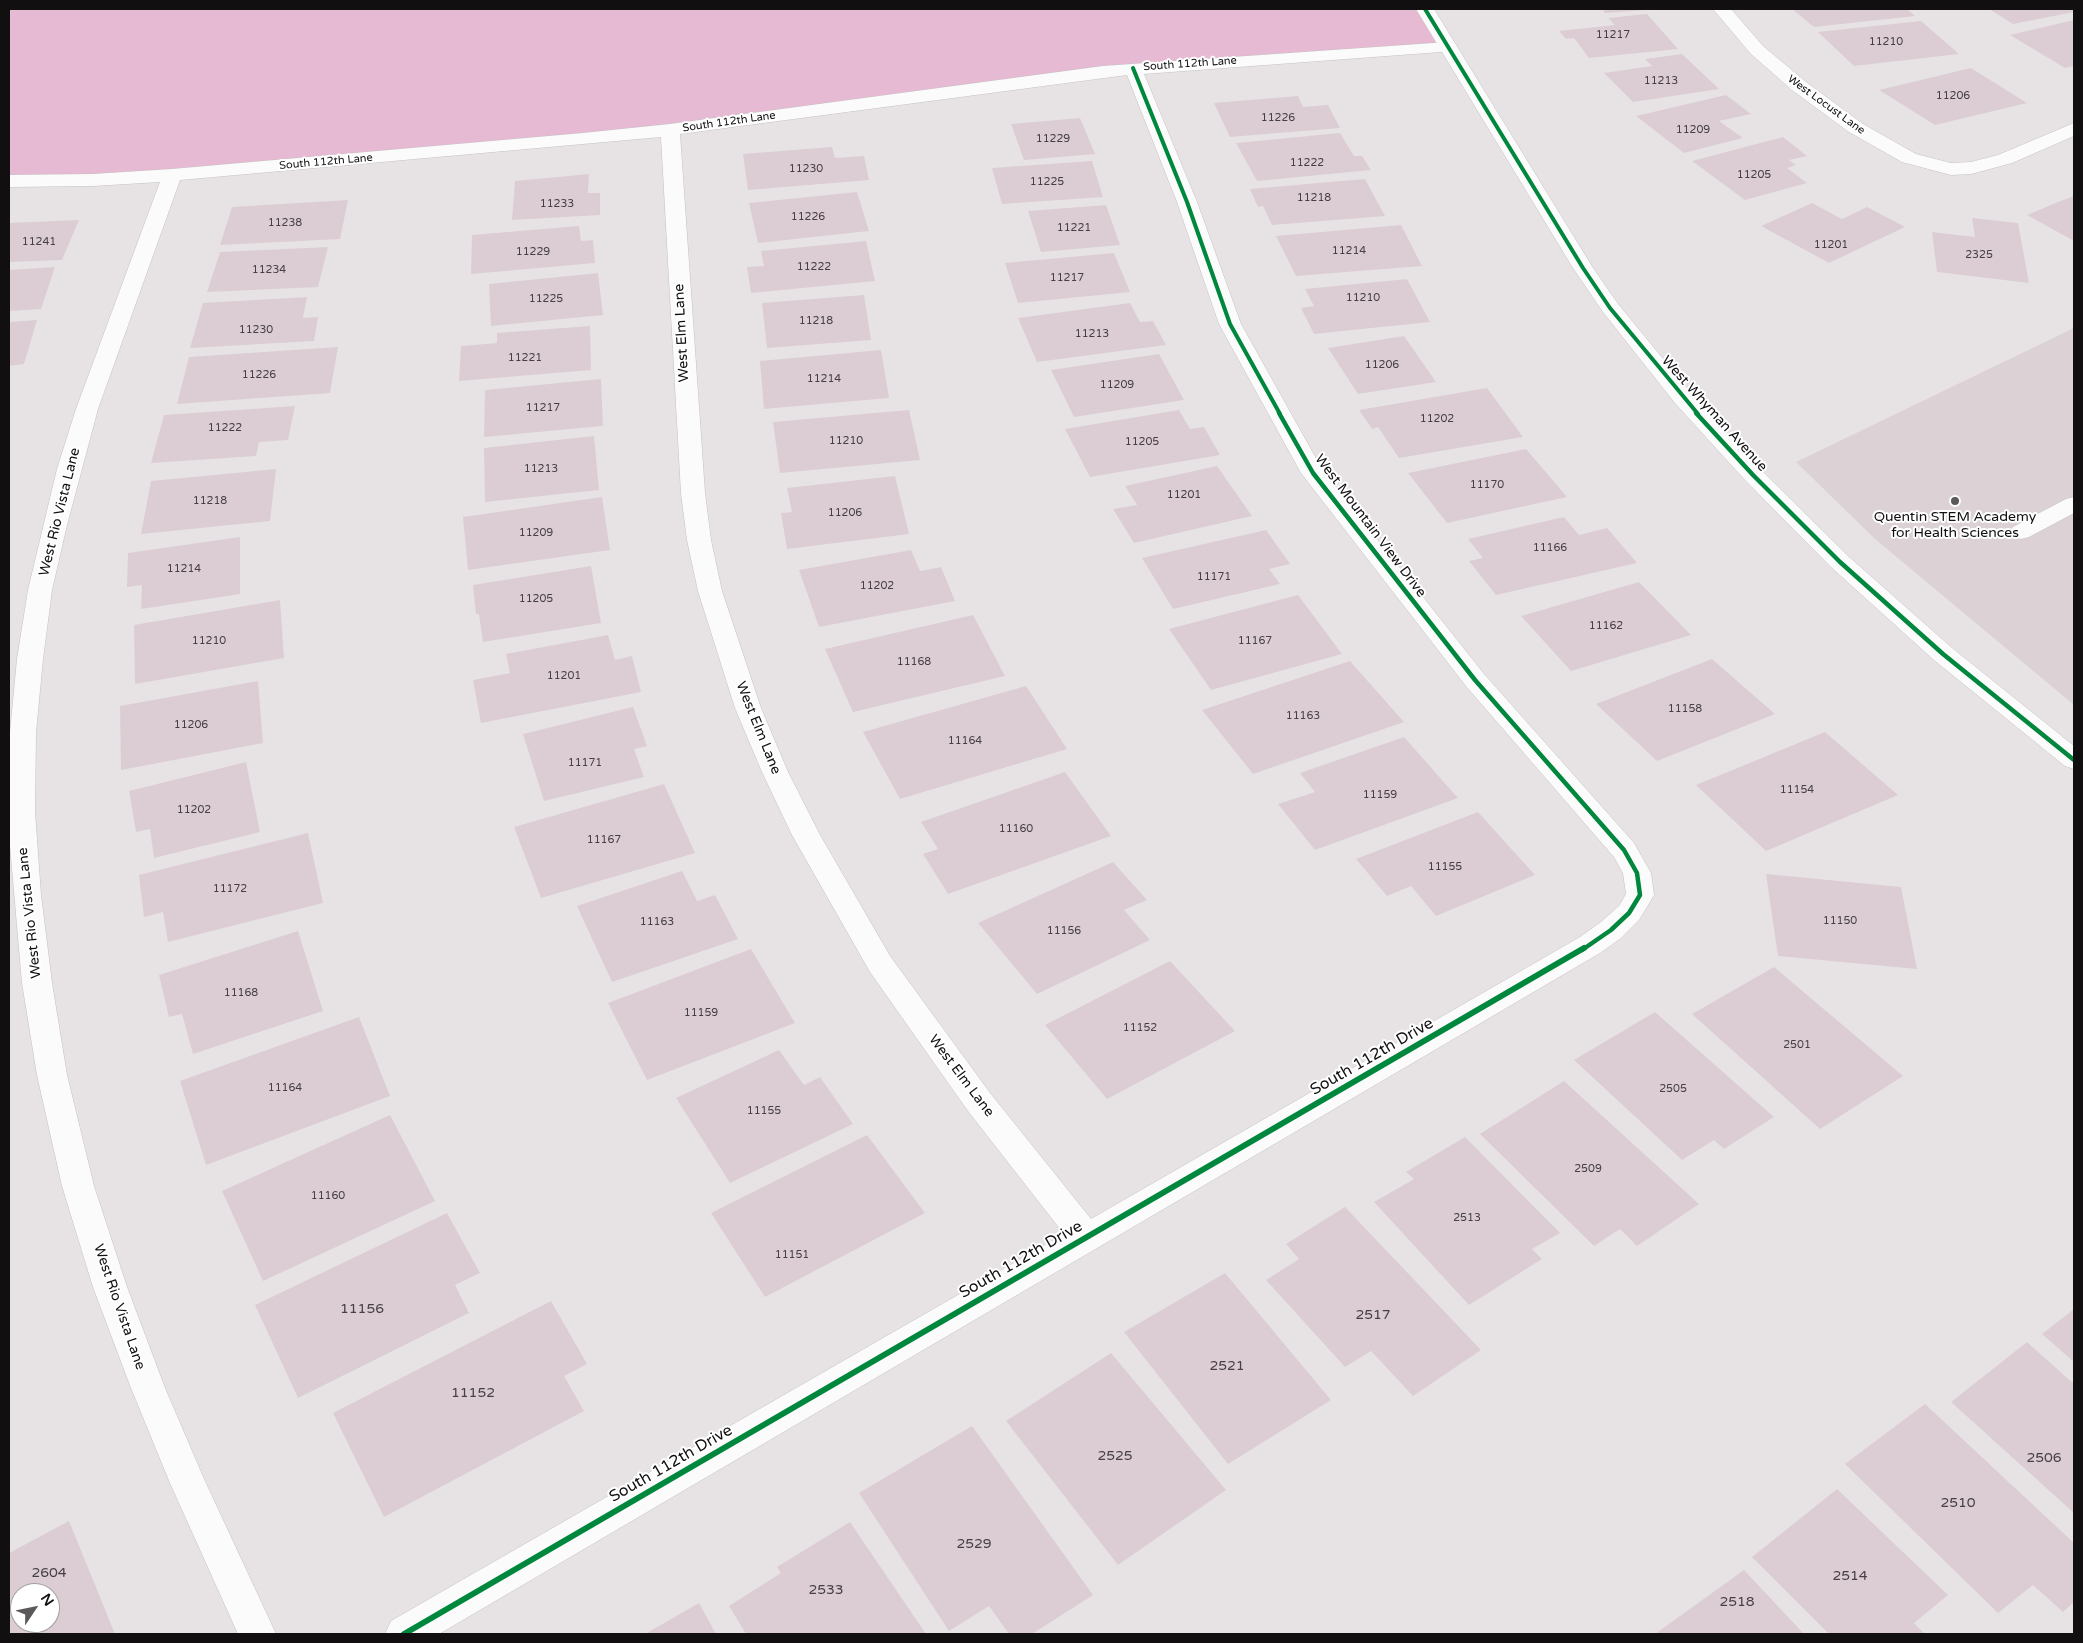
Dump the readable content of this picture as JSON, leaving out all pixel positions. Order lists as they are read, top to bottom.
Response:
{
  "streets": {
    "street": [
      "South 112th Lane",
      "West Locust Lane",
      "West Elm Lane",
      "West Whyman Avenue",
      "West Rio Vista Lane",
      "West Mountain View Drive",
      "South 112th Drive"
    ]
  },
  "crossings": [
    ["South 112th Lane", "West Elm Lane"],
    ["South 112th Lane", "West Whyman Avenue"],
    ["South 112th Lane", "West Rio Vista Lane"],
    ["South 112th Lane", "West Mountain View Drive"],
    ["West Elm Lane", "South 112th Drive"],
    ["West Mountain View Drive", "South 112th Drive"]
  ],
  "places": ["Quentin STEM Academy for Health Sciences"],
  "house_numbers": [
    "11217",
    "11210",
    "11213",
    "11206",
    "11226",
    "11209",
    "11229",
    "11222",
    "11230",
    "11205",
    "11225",
    "11218",
    "11233",
    "11226",
    "11238",
    "11221",
    "11241",
    "11201",
    "11214",
    "11229",
    "2325",
    "11222",
    "11234",
    "11217",
    "11210",
    "11225",
    "11218",
    "11230",
    "11213",
    "11221",
    "11206",
    "11226",
    "11214",
    "11209",
    "11217",
    "11202",
    "11222",
    "11210",
    "11205",
    "11213",
    "11170",
    "11201",
    "11218",
    "11206",
    "11209",
    "11166",
    "11214",
    "11171",
    "11202",
    "11205",
    "11162",
    "11210",
    "11167",
    "11168",
    "11201",
    "11158",
    "11163",
    "11206",
    "11164",
    "11171",
    "11154",
    "11159",
    "11202",
    "11160",
    "11167",
    "11155",
    "11172",
    "11150",
    "11163",
    "11156",
    "11168",
    "11159",
    "11152",
    "2501",
    "11164",
    "2505",
    "11155",
    "2509",
    "11160",
    "2513",
    "11151",
    "11156",
    "2517",
    "2521",
    "11152",
    "2525",
    "2506",
    "2510",
    "2529",
    "2604",
    "2514",
    "2533",
    "2518"
  ],
  "north": "top right"
}
